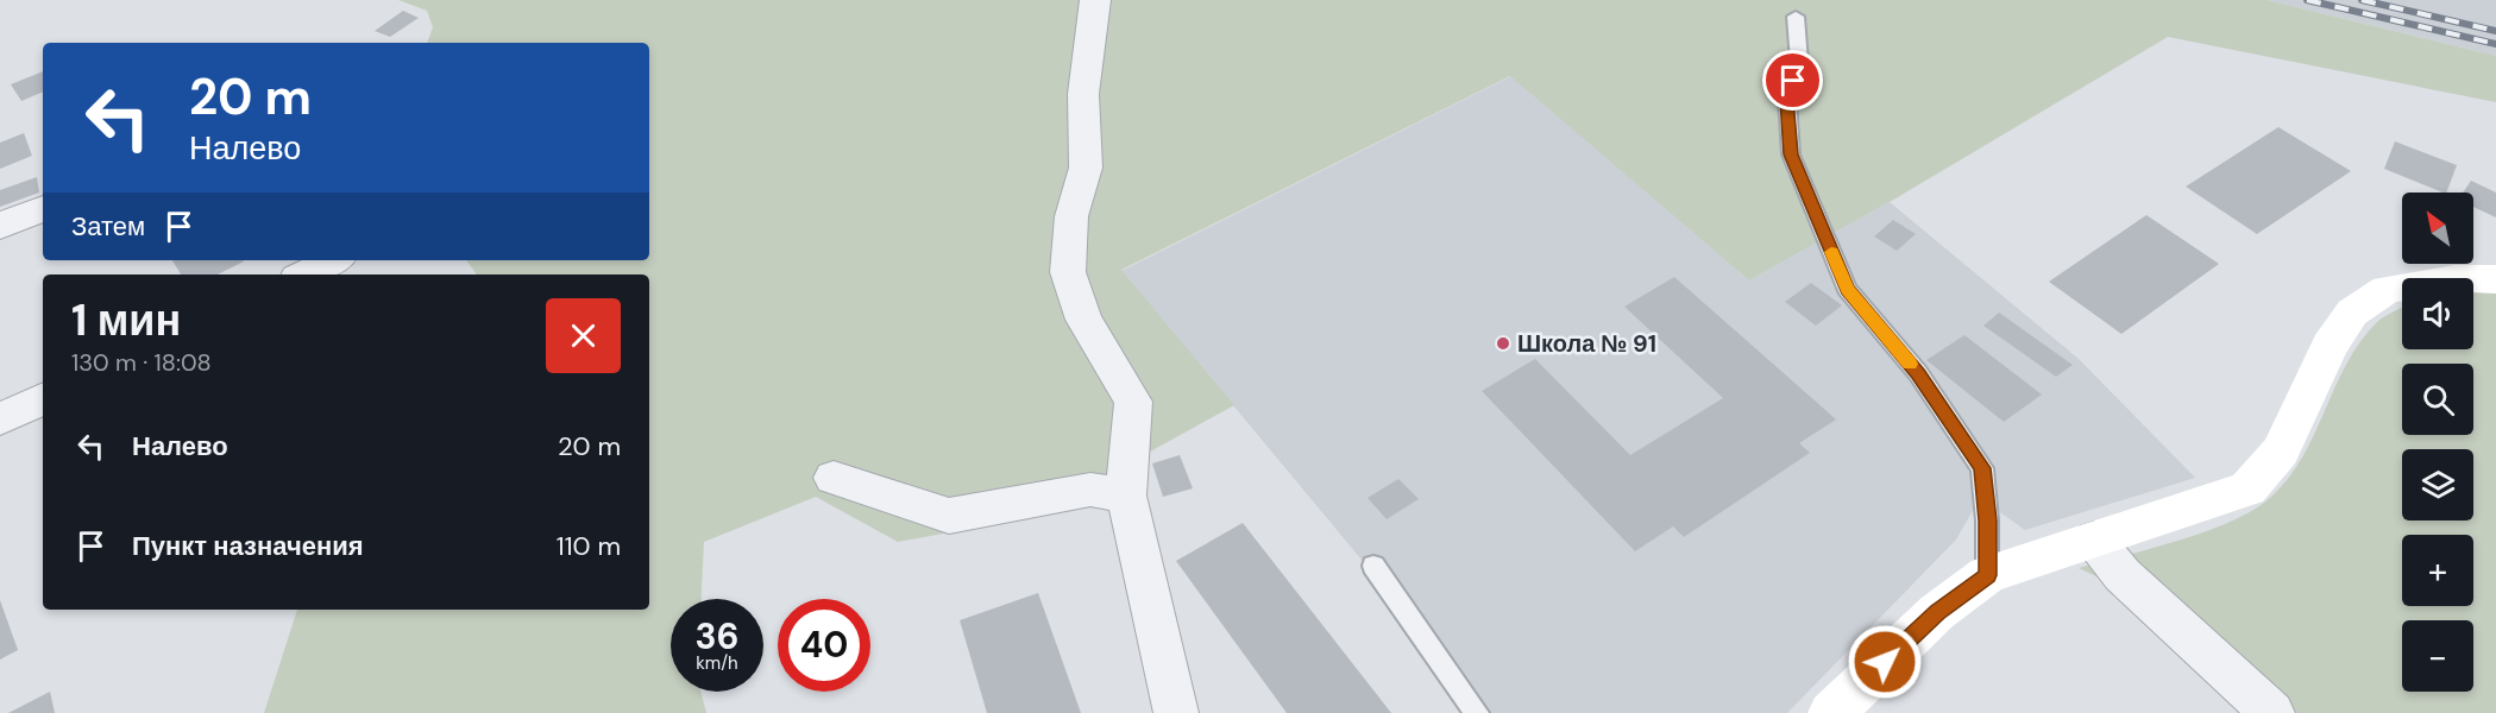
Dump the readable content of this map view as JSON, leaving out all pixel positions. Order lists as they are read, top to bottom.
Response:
{
  "places": ["Школа № 91"],
  "north": "top left",
  "page": {
    "turn": ["20 m", "Налево"],
    "map_buttons": ["+", "−"],
    "then": "Затем",
    "heading": ["1 мин", "130 m · 18:08"],
    "list": [
      {
        "name": "Налево",
        "value": "20 m"
      },
      {
        "name": "Пункт назначения",
        "value": "110 m"
      }
    ],
    "speed": "36 km/h",
    "limit": "40"
  }
}
